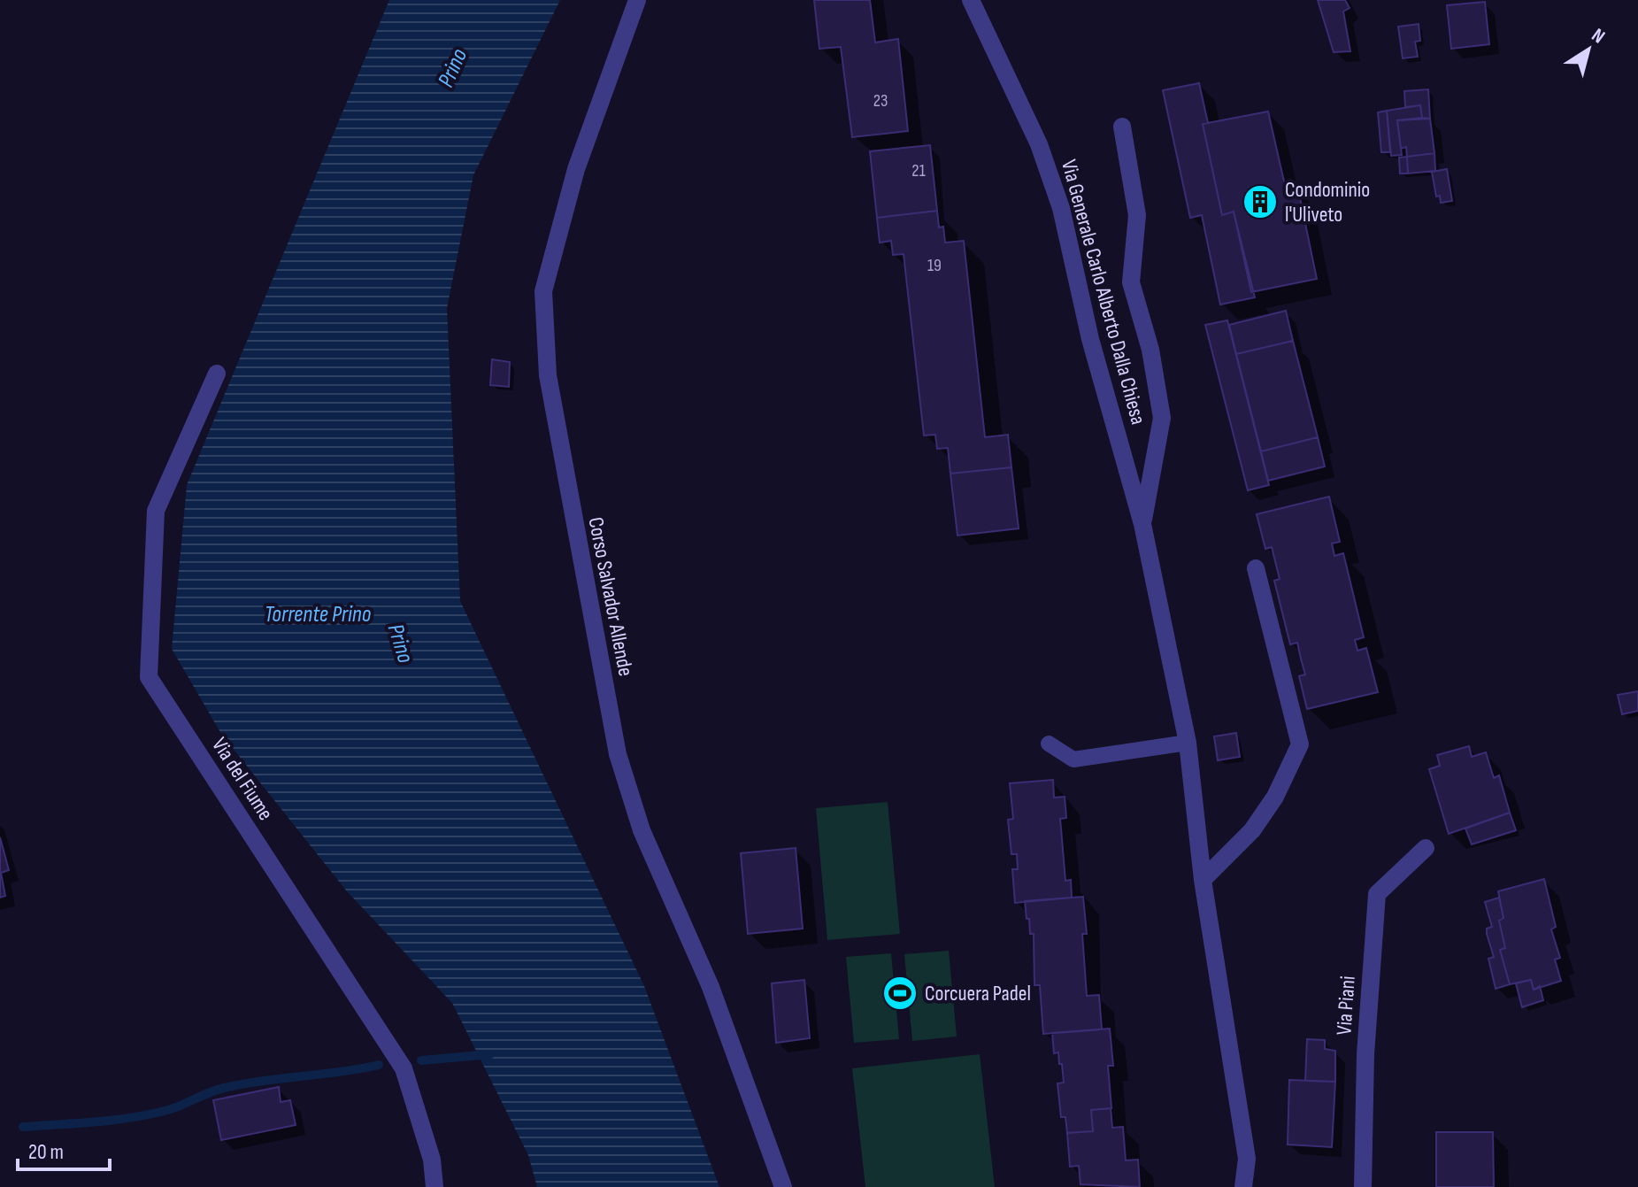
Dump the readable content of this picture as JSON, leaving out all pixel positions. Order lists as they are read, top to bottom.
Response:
{
  "streets": {
    "street": [
      "Via Generale Carlo Alberto Dalla Chiesa",
      "Corso Salvador Allende",
      "Via del Fiume",
      "Via Piani"
    ]
  },
  "water": ["Prino", "Torrente Prino"],
  "places": {
    "building": ["Condominio l'Uliveto"],
    "sports": ["Corcuera Padel"]
  },
  "house_numbers": ["23", "21", "19"],
  "scale_bar": "20 m",
  "north": "top right"
}
